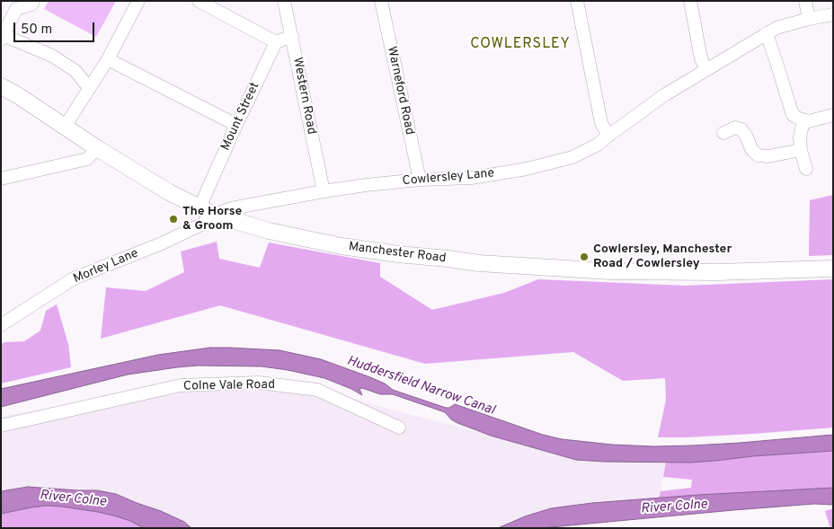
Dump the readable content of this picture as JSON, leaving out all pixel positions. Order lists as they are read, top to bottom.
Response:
{
  "streets": {
    "main road": ["Manchester Road"],
    "street": [
      "Warneford Road",
      "Western Road",
      "Mount Street",
      "Cowlersley Lane",
      "Morley Lane",
      "Colne Vale Road"
    ]
  },
  "crossings": [
    ["Warneford Road", "Cowlersley Lane"],
    ["Western Road", "Cowlersley Lane"],
    ["Mount Street", "Manchester Road"],
    ["Cowlersley Lane", "Manchester Road"],
    ["Cowlersley Lane", "Morley Lane"],
    ["Manchester Road", "Morley Lane"]
  ],
  "districts": ["COWLERSLEY"],
  "water": ["Huddersfield Narrow Canal", "River Colne"],
  "places": ["The Horse & Groom", "Cowlersley, Manchester Road / Cowlersley"],
  "scale_bar": "50 m"
}
